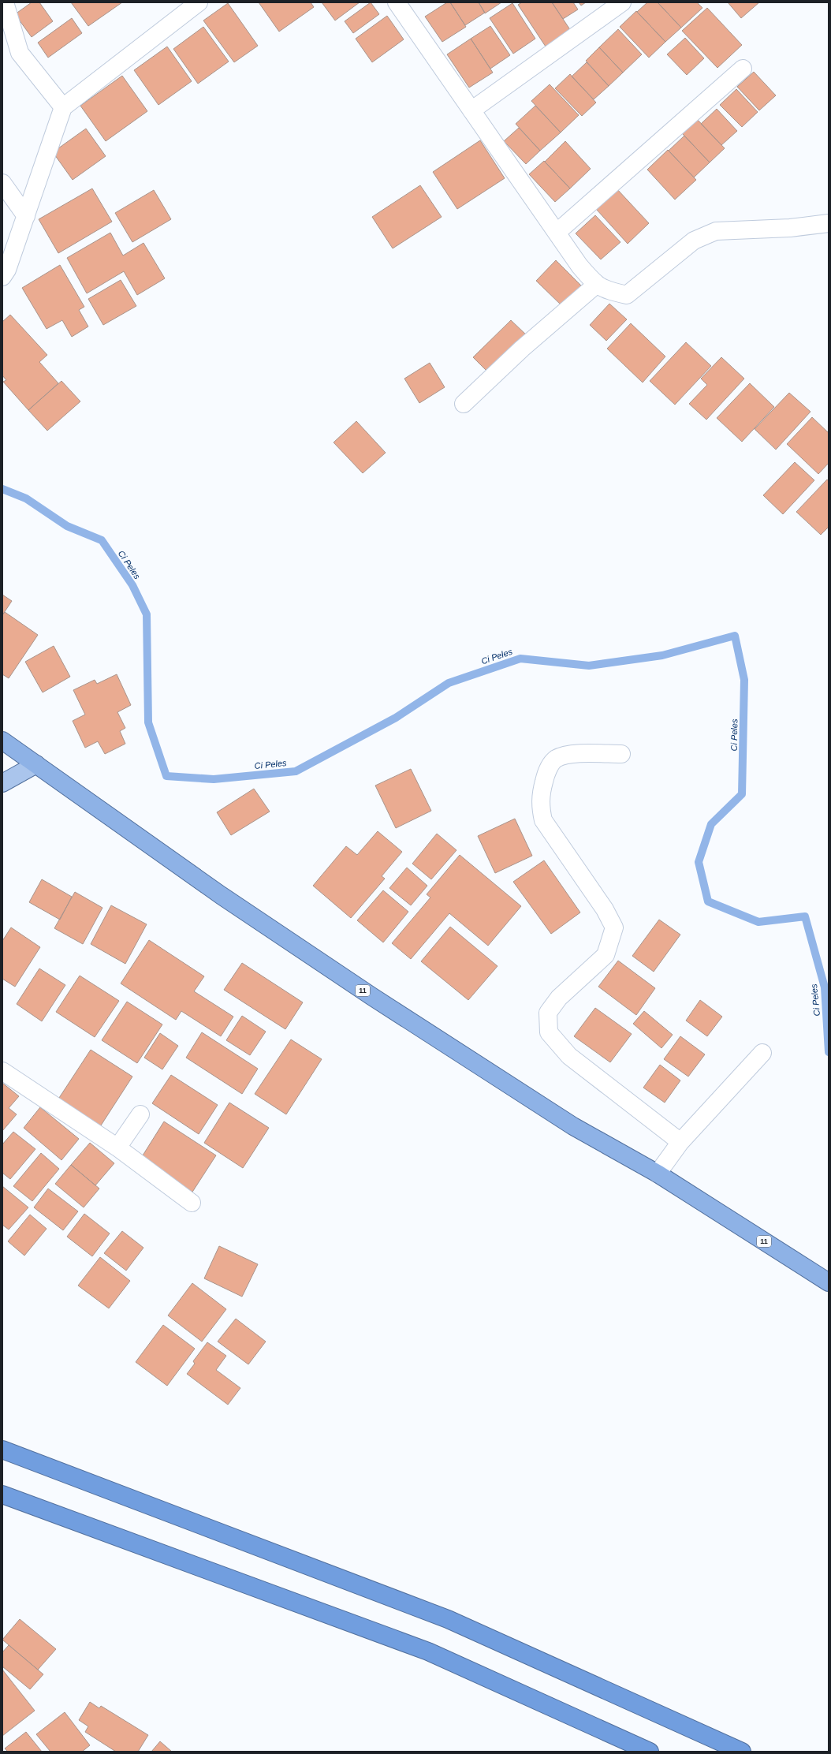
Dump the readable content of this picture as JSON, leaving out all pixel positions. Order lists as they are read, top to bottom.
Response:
{
  "streets": {
    "highway": ["11"]
  },
  "water": ["Ci Peles"]
}
